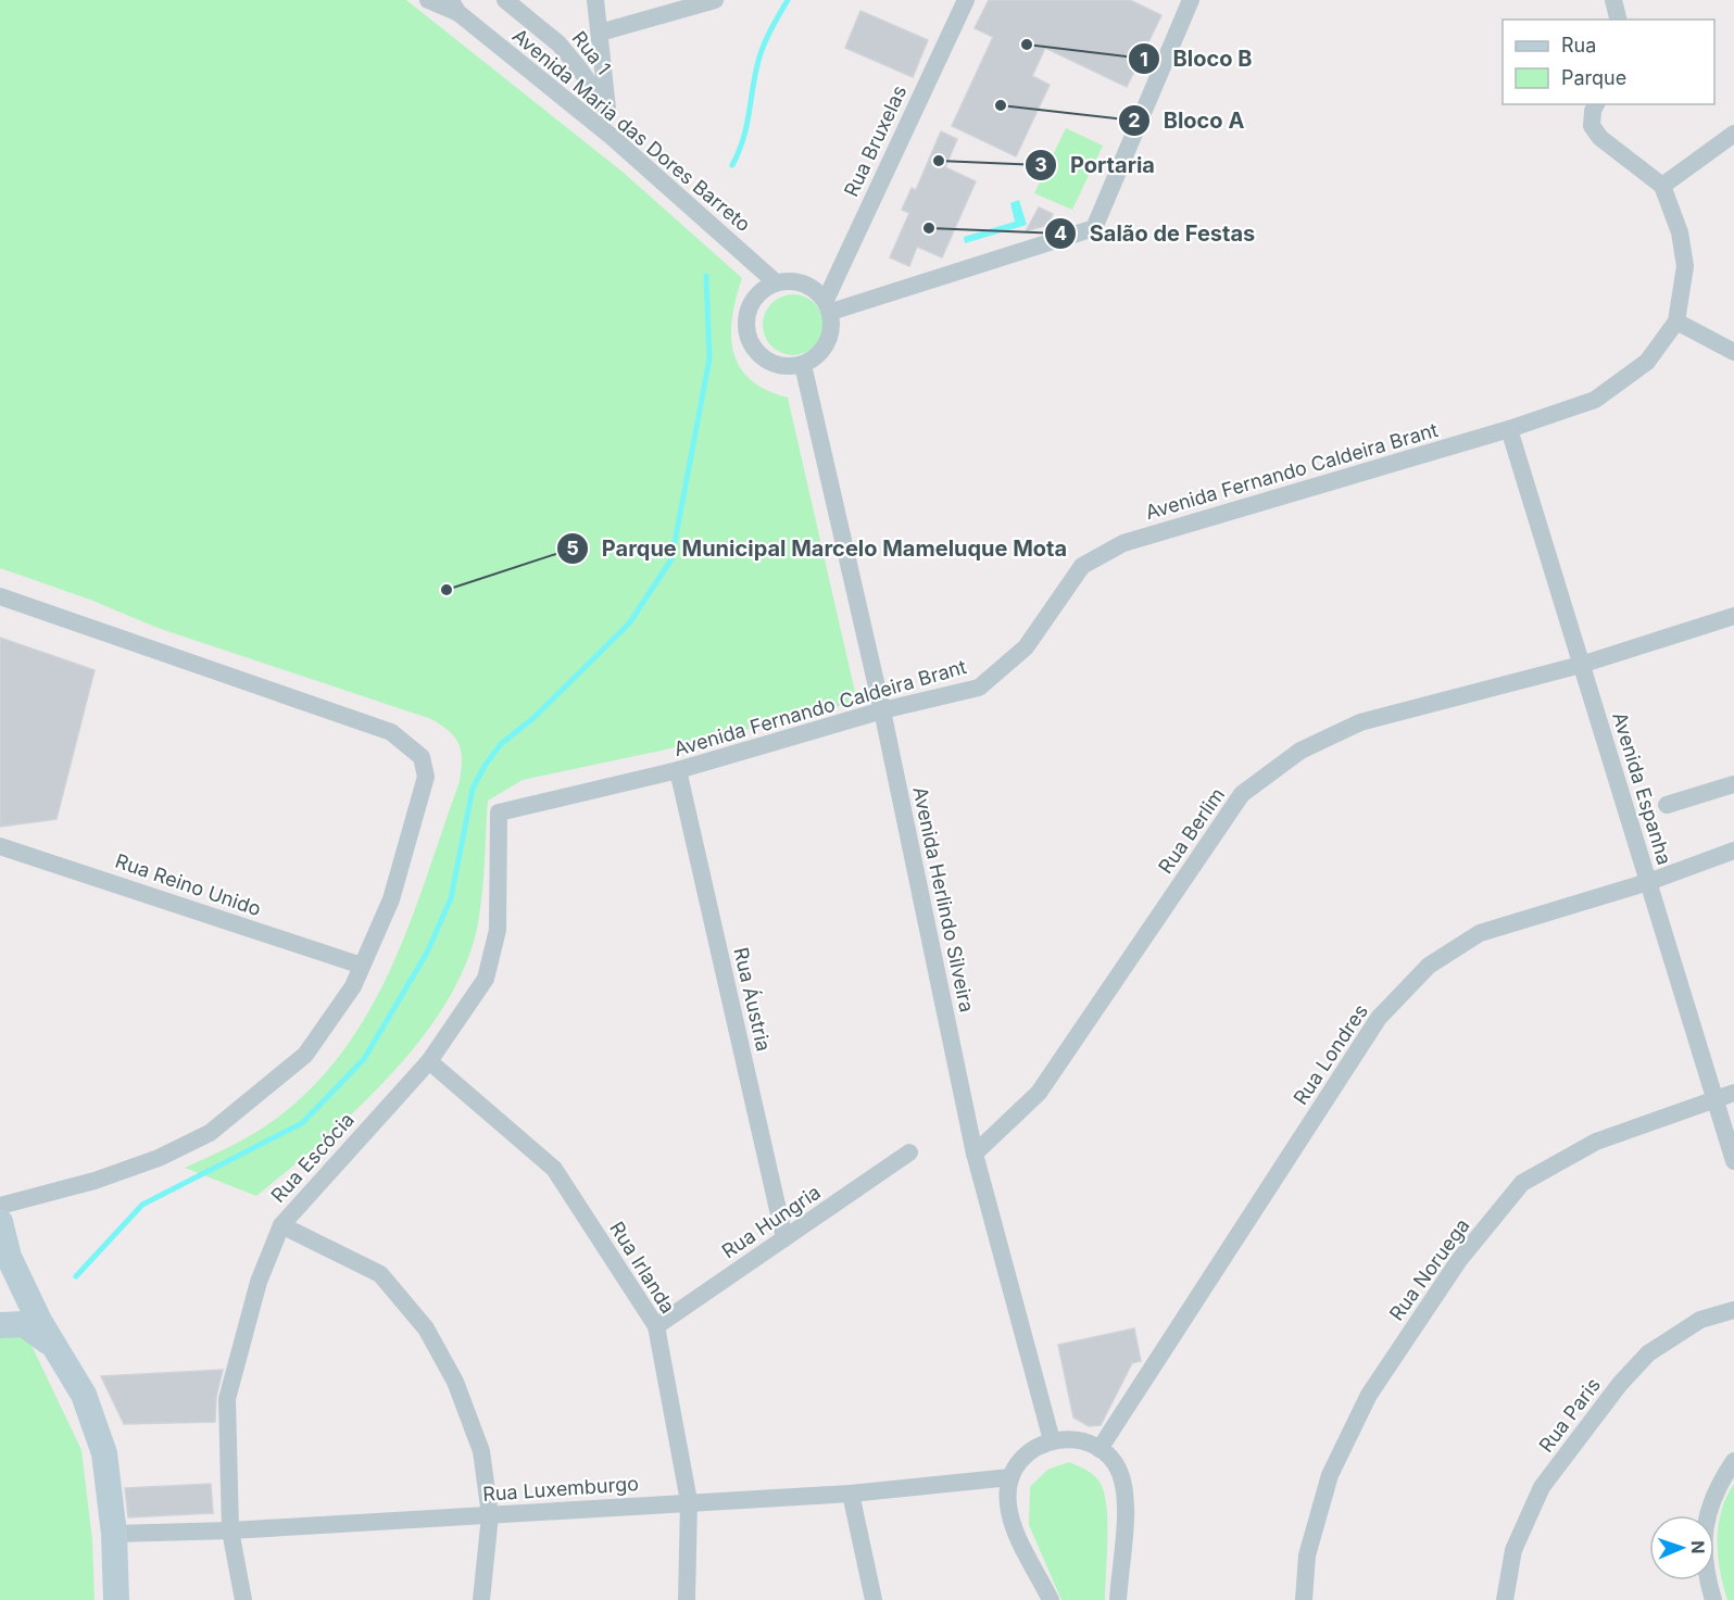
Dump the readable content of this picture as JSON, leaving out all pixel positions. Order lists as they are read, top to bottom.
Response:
{
  "streets": {
    "street": [
      "Rua 1",
      "Avenida Maria das Dores Barreto",
      "Rua Bruxelas",
      "Avenida Fernando Caldeira Brant",
      "Avenida Espanha",
      "Rua Berlim",
      "Rua Reino Unido",
      "Avenida Herlindo Silveira",
      "Rua Áustria",
      "Rua Londres",
      "Rua Escócia",
      "Rua Hungria",
      "Rua Irlanda",
      "Rua Noruega",
      "Rua Paris",
      "Rua Luxemburgo"
    ]
  },
  "crossings": [
    ["Avenida Maria das Dores Barreto", "Rua Bruxelas"],
    ["Avenida Maria das Dores Barreto", "Avenida Herlindo Silveira"],
    ["Rua Bruxelas", "Avenida Herlindo Silveira"],
    ["Avenida Fernando Caldeira Brant", "Avenida Espanha"],
    ["Avenida Fernando Caldeira Brant", "Avenida Herlindo Silveira"],
    ["Avenida Fernando Caldeira Brant", "Rua Áustria"],
    ["Avenida Fernando Caldeira Brant", "Rua Escócia"],
    ["Avenida Espanha", "Rua Berlim"],
    ["Avenida Espanha", "Rua Londres"],
    ["Avenida Espanha", "Rua Noruega"],
    ["Rua Berlim", "Avenida Herlindo Silveira"],
    ["Rua Áustria", "Rua Hungria"],
    ["Rua Escócia", "Rua Irlanda"],
    ["Rua Escócia", "Rua Luxemburgo"],
    ["Rua Hungria", "Rua Irlanda"],
    ["Rua Irlanda", "Rua Luxemburgo"]
  ],
  "places": [
    "Bloco B",
    "Bloco A",
    "Portaria",
    "Salão de Festas",
    "Parque Municipal Marcelo Mameluque Mota"
  ],
  "legend": ["Rua", "Parque"],
  "north": "right"
}
